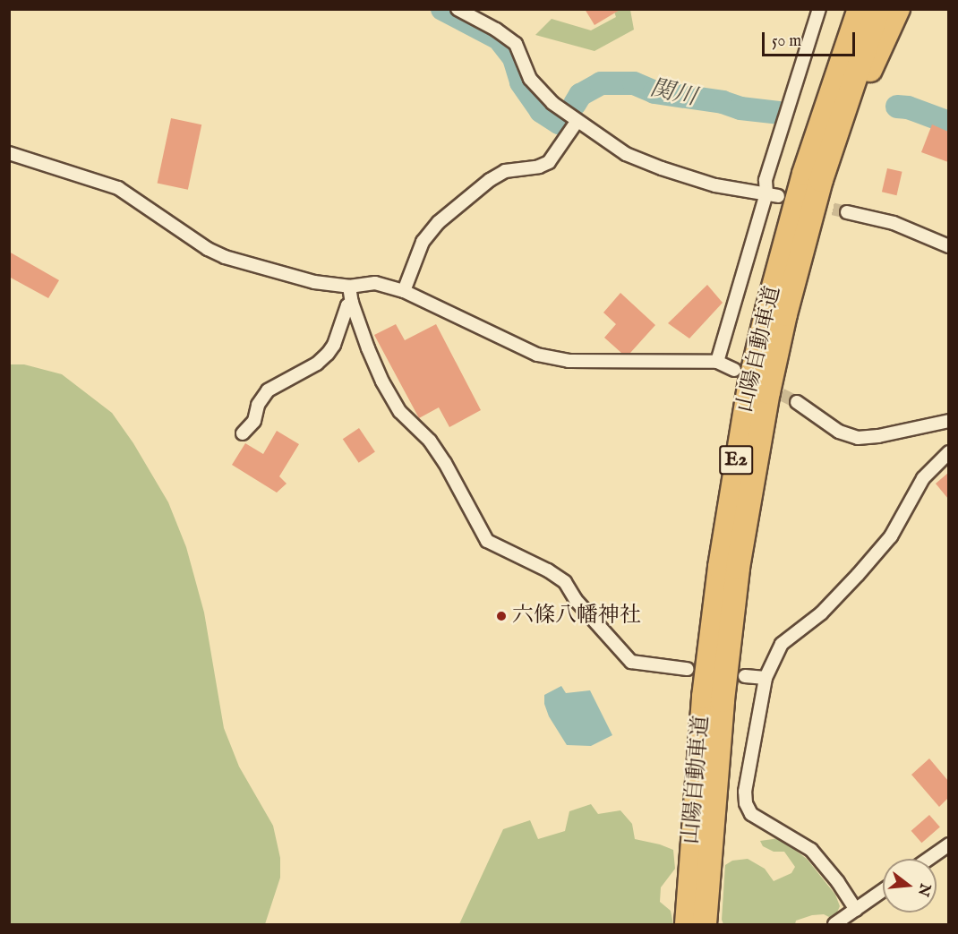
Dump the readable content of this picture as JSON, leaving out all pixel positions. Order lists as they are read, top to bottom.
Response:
{
  "streets": {
    "highway": ["山陽自動車道", "E2"]
  },
  "water": ["関川"],
  "places": ["六條八幡神社"],
  "scale_bar": "50 m",
  "north": "right"
}
